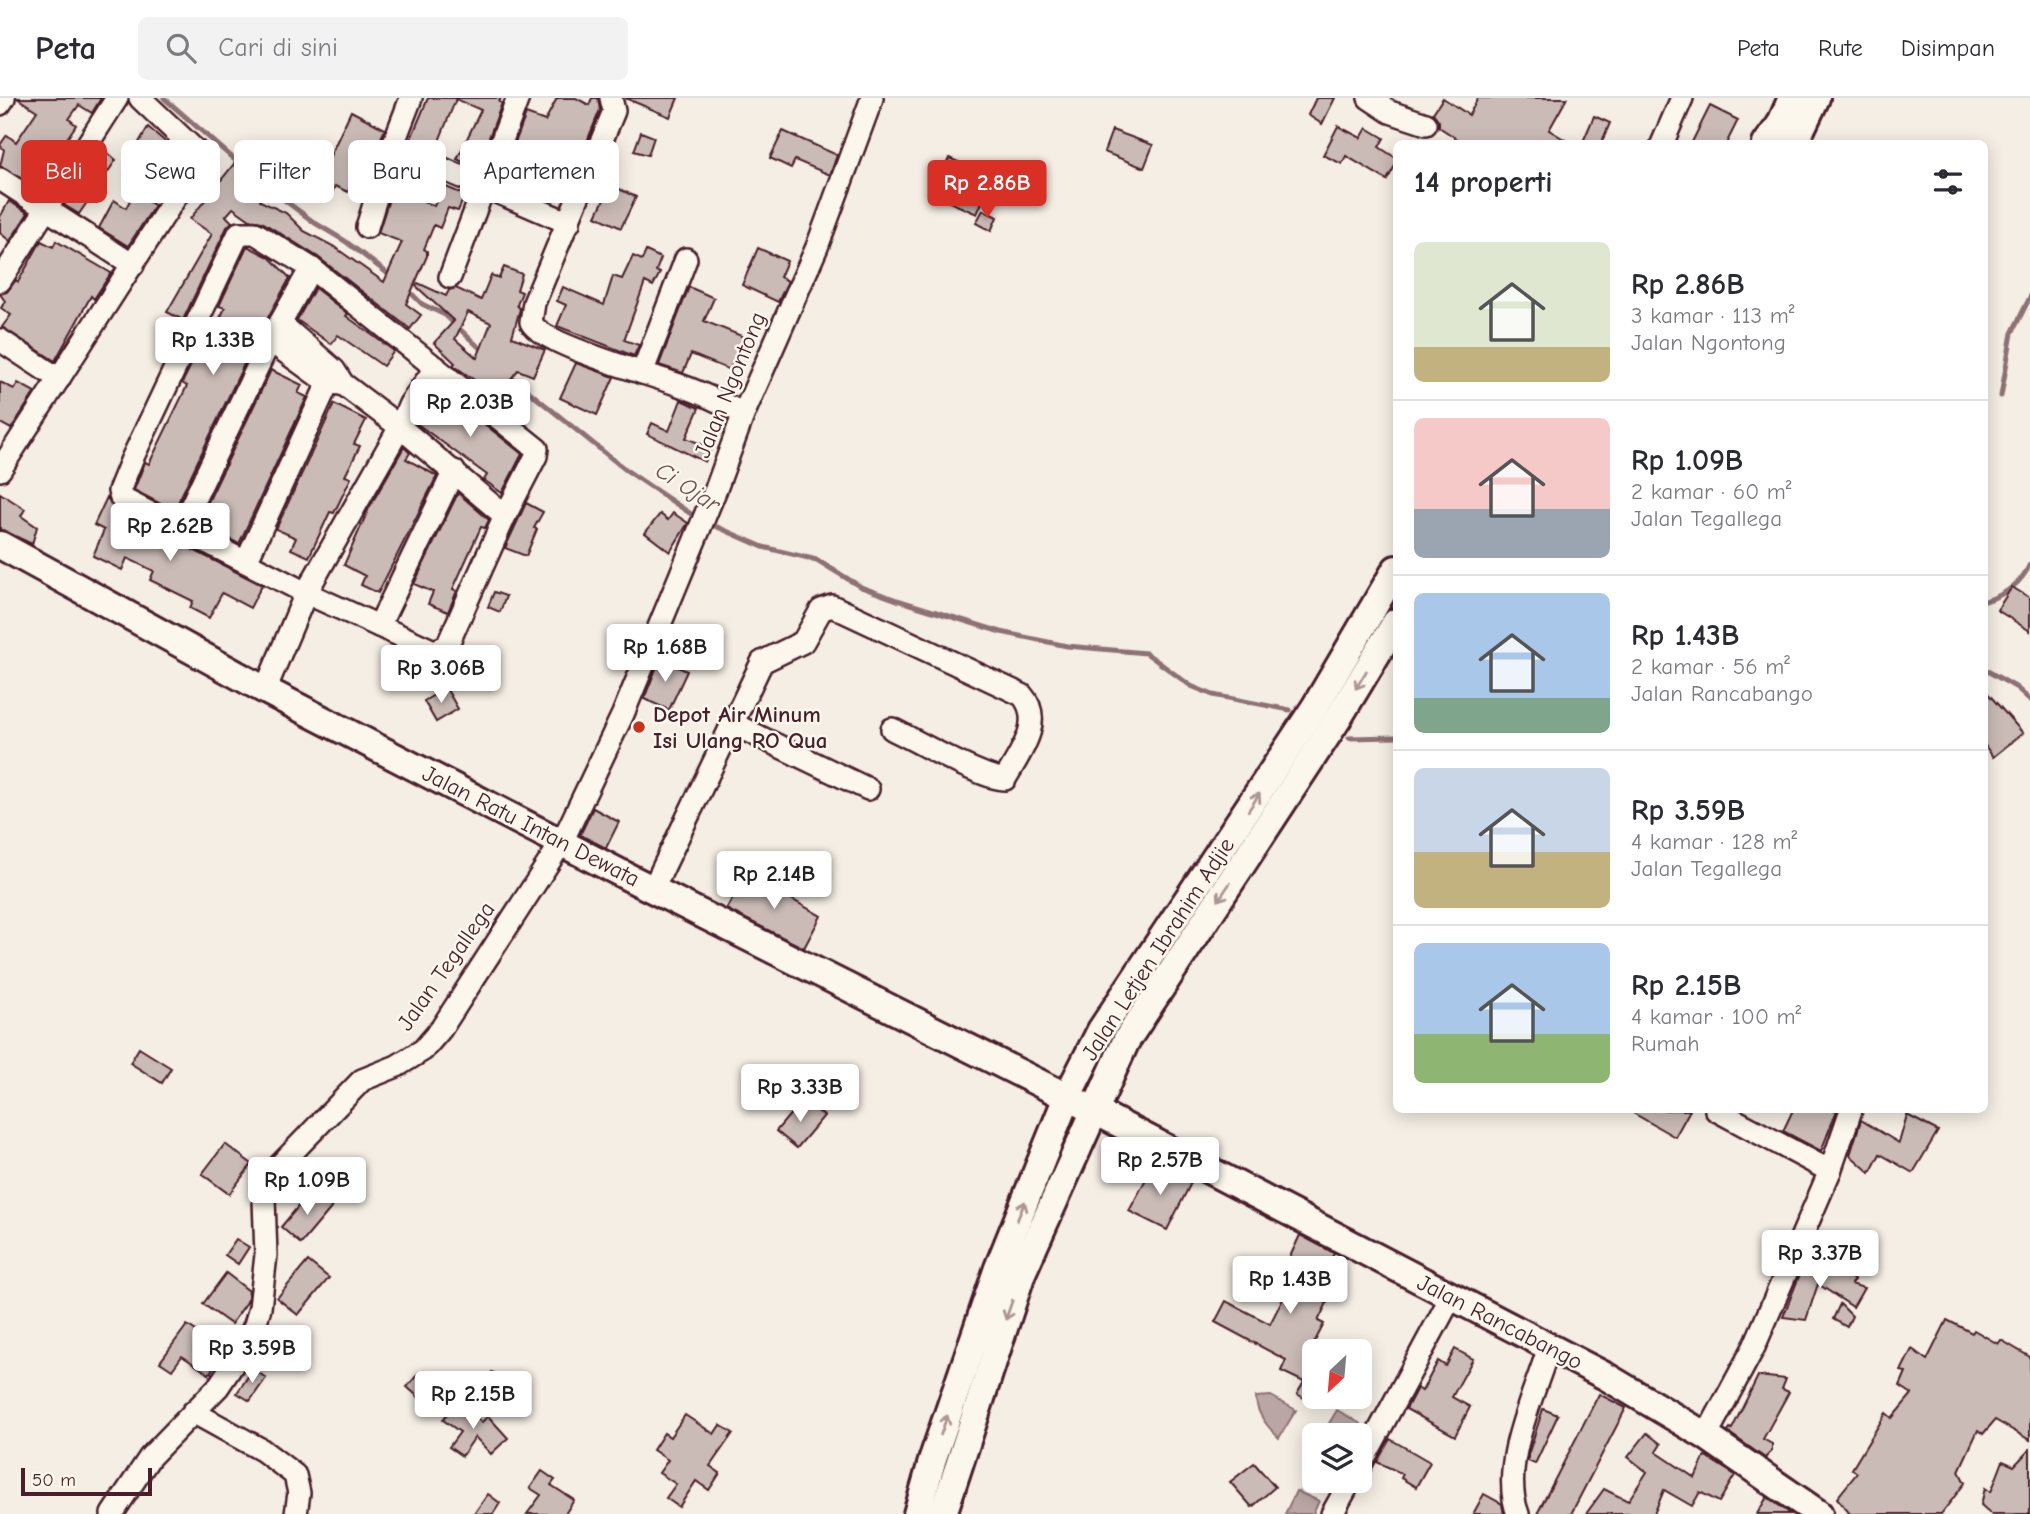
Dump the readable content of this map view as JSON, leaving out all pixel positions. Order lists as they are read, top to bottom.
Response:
{
  "streets": {
    "street": [
      "Jalan Ngontong",
      "Jalan Ratu Intan Dewata",
      "Jalan Letjen Ibrahim Adjie",
      "Jalan Tegallega",
      "Jalan Rancabango"
    ]
  },
  "crossings": [
    ["Jalan Ngontong", "Jalan Ratu Intan Dewata"],
    ["Jalan Ngontong", "Jalan Tegallega"],
    ["Jalan Ratu Intan Dewata", "Jalan Letjen Ibrahim Adjie"],
    ["Jalan Ratu Intan Dewata", "Jalan Tegallega"],
    ["Jalan Ratu Intan Dewata", "Jalan Rancabango"],
    ["Jalan Letjen Ibrahim Adjie", "Jalan Rancabango"]
  ],
  "water": ["Ci Ojar"],
  "places": ["Depot Air Minum Isi Ulang RO Qua"],
  "scale_bar": "50 m",
  "north": "bottom left",
  "page": {
    "header": "Peta",
    "search": "Cari di sini",
    "nav": ["Peta", "Rute", "Disimpan"],
    "chip": [
      "Beli",
      "Sewa",
      "Filter",
      "Baru",
      "Apartemen"
    ],
    "heading": "14 properti",
    "price": [
      "Rp 2.86B",
      "Rp 1.33B",
      "Rp 2.03B",
      "Rp 2.62B",
      "Rp 1.68B",
      "Rp 3.06B",
      "Rp 2.14B",
      "Rp 3.33B",
      "Rp 2.57B",
      "Rp 1.09B",
      "Rp 3.37B",
      "Rp 1.43B",
      "Rp 3.59B",
      "Rp 2.15B"
    ],
    "list": [
      {
        "name": "Rp 2.86B",
        "note": "3 kamar · 113 m² · Jalan Ngontong"
      },
      {
        "name": "Rp 1.09B",
        "note": "2 kamar · 60 m² · Jalan Tegallega"
      },
      {
        "name": "Rp 1.43B",
        "note": "2 kamar · 56 m² · Jalan Rancabango"
      },
      {
        "name": "Rp 3.59B",
        "note": "4 kamar · 128 m² · Jalan Tegallega"
      },
      {
        "name": "Rp 2.15B",
        "note": "4 kamar · 100 m² · Rumah"
      }
    ],
    "scale": "50 m"
  }
}
